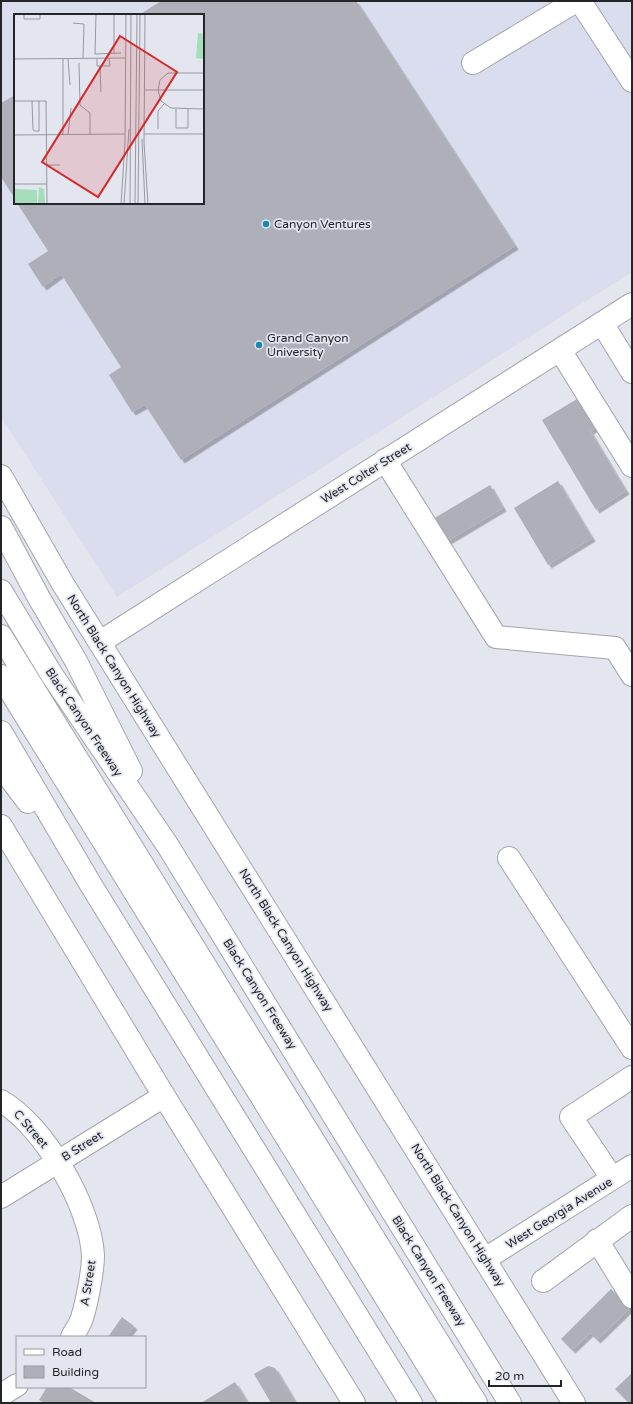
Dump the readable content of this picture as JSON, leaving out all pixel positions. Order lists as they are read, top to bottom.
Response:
{
  "streets": {
    "main road": [
      "West Colter Street",
      "North Black Canyon Highway",
      "Black Canyon Freeway",
      "C Street",
      "B Street",
      "West Georgia Avenue",
      "A Street"
    ]
  },
  "crossings": [
    ["West Colter Street", "North Black Canyon Highway"],
    ["North Black Canyon Highway", "West Georgia Avenue"],
    ["C Street", "B Street"],
    ["C Street", "A Street"],
    ["B Street", "A Street"]
  ],
  "places": ["Canyon Ventures", "Grand Canyon University"],
  "legend": ["Road", "Building"],
  "scale_bar": "20 m"
}
